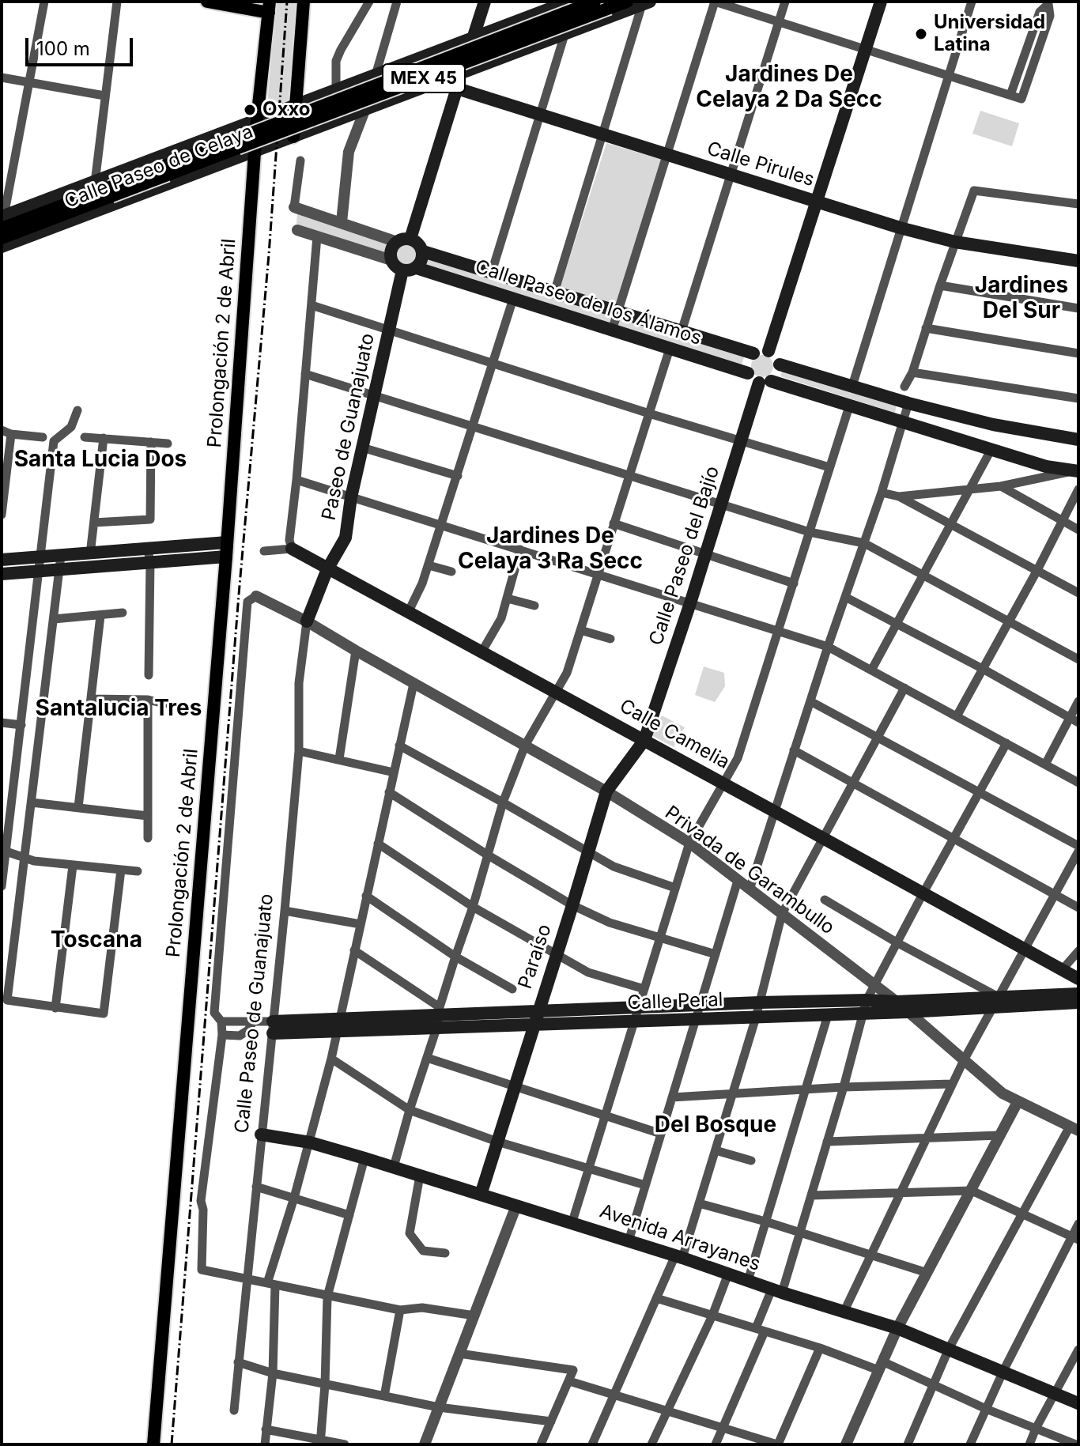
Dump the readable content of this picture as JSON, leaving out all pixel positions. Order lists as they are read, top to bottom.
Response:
{
  "streets": {
    "main road": [
      "MEX 45",
      "Calle Pirules",
      "Calle Paseo de Celaya",
      "Calle Paseo de los Álamos",
      "Prolongación 2 de Abril",
      "Paseo de Guanajuato",
      "Calle Paseo del Bajío",
      "Calle Camelia",
      "Paraíso",
      "Calle Peral",
      "Avenida Arrayanes"
    ],
    "street": ["Privada de Garambullo", "Calle Paseo de Guanajuato"]
  },
  "crossings": [
    ["MEX 45", "Calle Paseo de Celaya"],
    ["Calle Pirules", "Calle Paseo de Celaya"],
    ["Calle Paseo de Celaya", "Prolongación 2 de Abril"],
    ["Calle Paseo de los Álamos", "Paseo de Guanajuato"],
    ["Calle Paseo de los Álamos", "Calle Paseo del Bajío"],
    ["Paseo de Guanajuato", "Calle Camelia"],
    ["Paseo de Guanajuato", "Privada de Garambullo"],
    ["Paseo de Guanajuato", "Calle Paseo de Guanajuato"],
    ["Calle Paseo del Bajío", "Calle Camelia"],
    ["Calle Paseo del Bajío", "Paraíso"],
    ["Calle Camelia", "Paraíso"],
    ["Privada de Garambullo", "Paraíso"],
    ["Privada de Garambullo", "Calle Peral"],
    ["Privada de Garambullo", "Calle Paseo de Guanajuato"],
    ["Paraíso", "Calle Peral"],
    ["Paraíso", "Avenida Arrayanes"],
    ["Calle Peral", "Calle Paseo de Guanajuato"],
    ["Calle Paseo de Guanajuato", "Avenida Arrayanes"]
  ],
  "districts": [
    "Jardines De Celaya 2 Da Secc",
    "Jardines Del Sur",
    "Santa Lucia Dos",
    "Jardines De Celaya 3 Ra Secc",
    "Santalucia Tres",
    "Toscana",
    "Del Bosque"
  ],
  "places": ["Universidad Latina", "Oxxo"],
  "scale_bar": "100 m"
}
